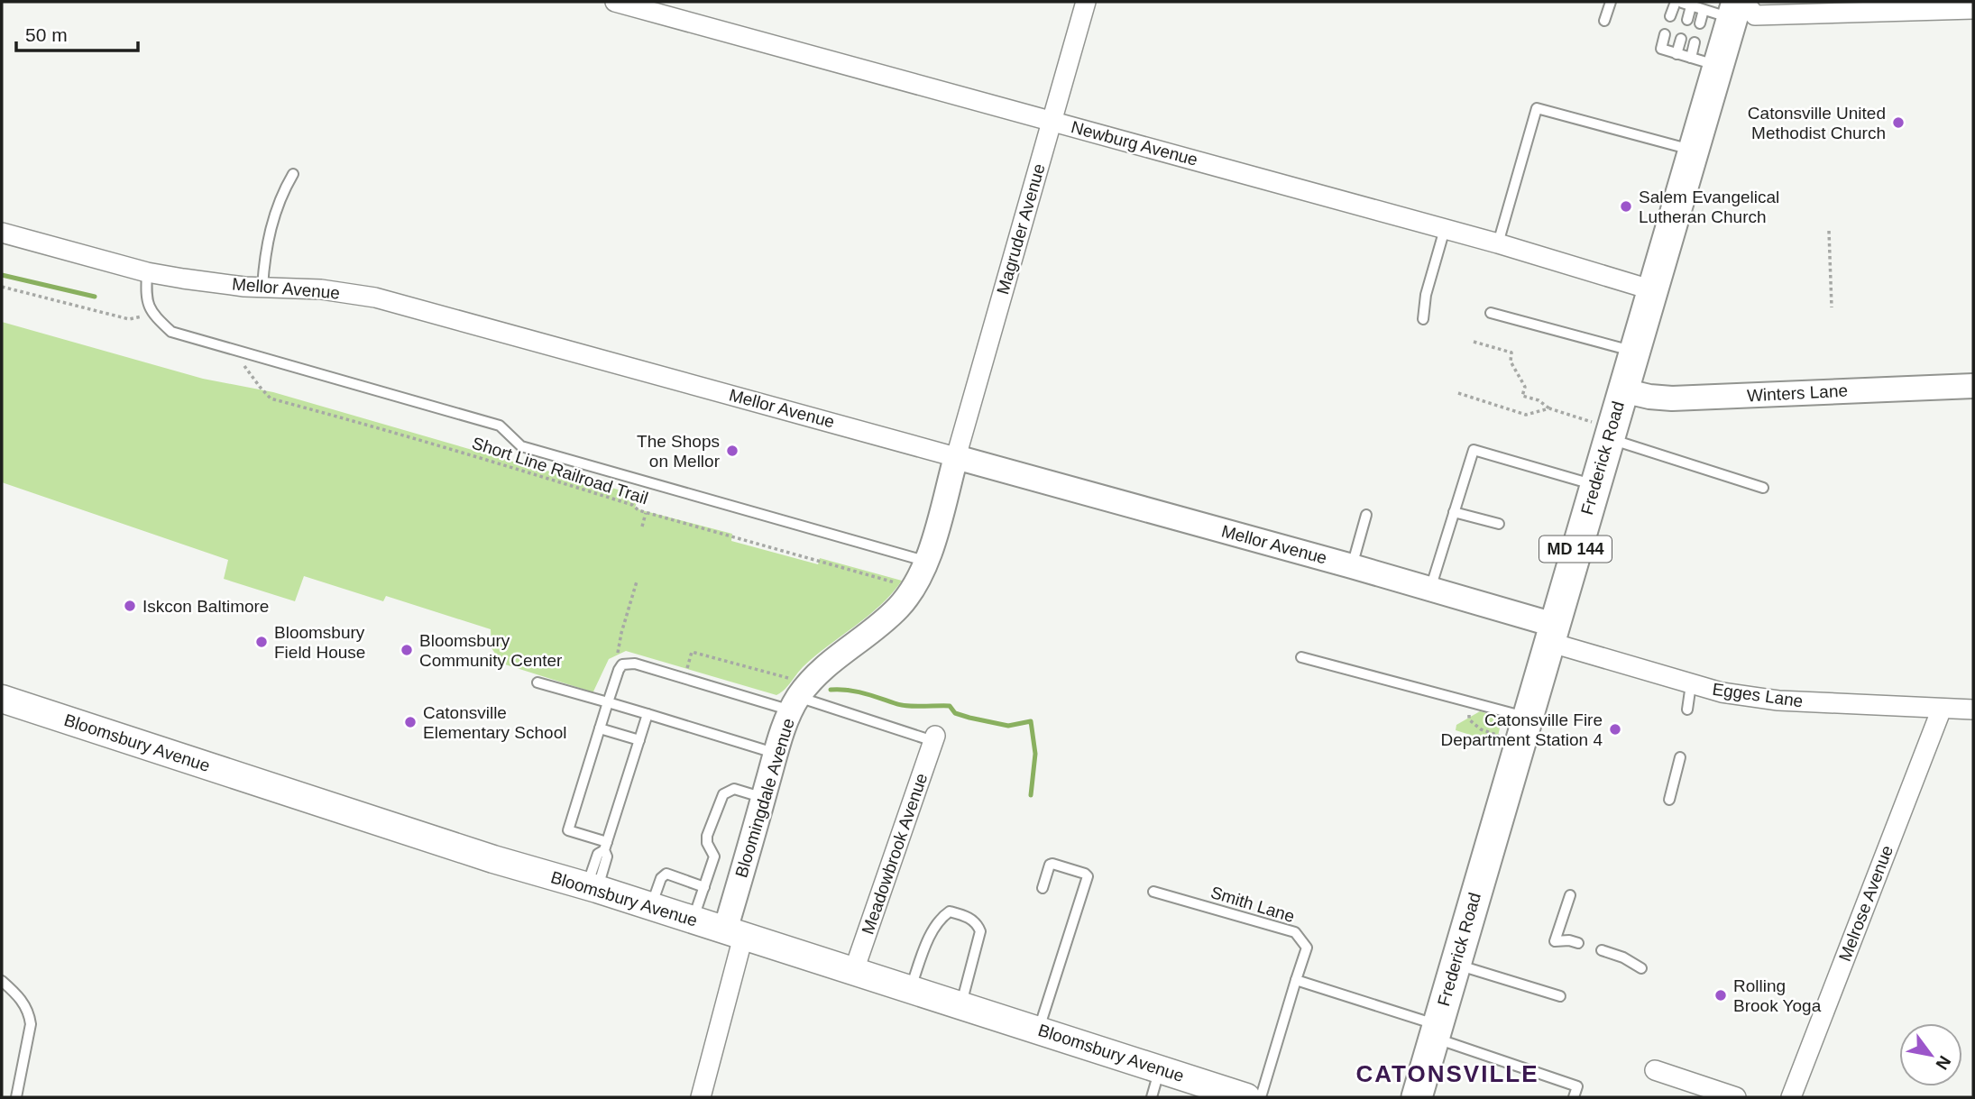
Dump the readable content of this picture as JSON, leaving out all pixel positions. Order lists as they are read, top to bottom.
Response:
{
  "streets": {
    "main road": ["Frederick Road", "MD 144", "Bloomsbury Avenue"],
    "street": [
      "Newburg Avenue",
      "Magruder Avenue",
      "Mellor Avenue",
      "Winters Lane",
      "Egges Lane",
      "Bloomingdale Avenue",
      "Meadowbrook Avenue",
      "Melrose Avenue"
    ],
    "lane": ["Smith Lane"],
    "path": ["Short Line Railroad Trail"]
  },
  "crossings": [
    ["Newburg Avenue", "Magruder Avenue"],
    ["Newburg Avenue", "Frederick Road"],
    ["Magruder Avenue", "Mellor Avenue"],
    ["Magruder Avenue", "Bloomingdale Avenue"],
    ["Mellor Avenue", "Frederick Road"],
    ["Mellor Avenue", "Egges Lane"],
    ["Mellor Avenue", "Bloomingdale Avenue"],
    ["Winters Lane", "Frederick Road"],
    ["Frederick Road", "Egges Lane"],
    ["Egges Lane", "Melrose Avenue"],
    ["Bloomsbury Avenue", "Bloomingdale Avenue"],
    ["Bloomsbury Avenue", "Meadowbrook Avenue"]
  ],
  "districts": ["CATONSVILLE"],
  "places": [
    "Catonsville United Methodist Church",
    "Salem Evangelical Lutheran Church",
    "The Shops on Mellor",
    "Iskcon Baltimore",
    "Bloomsbury Field House",
    "Bloomsbury Community Center",
    "Catonsville Elementary School",
    "Catonsville Fire Department Station 4",
    "Rolling Brook Yoga"
  ],
  "scale_bar": "50 m",
  "north": "bottom right"
}
